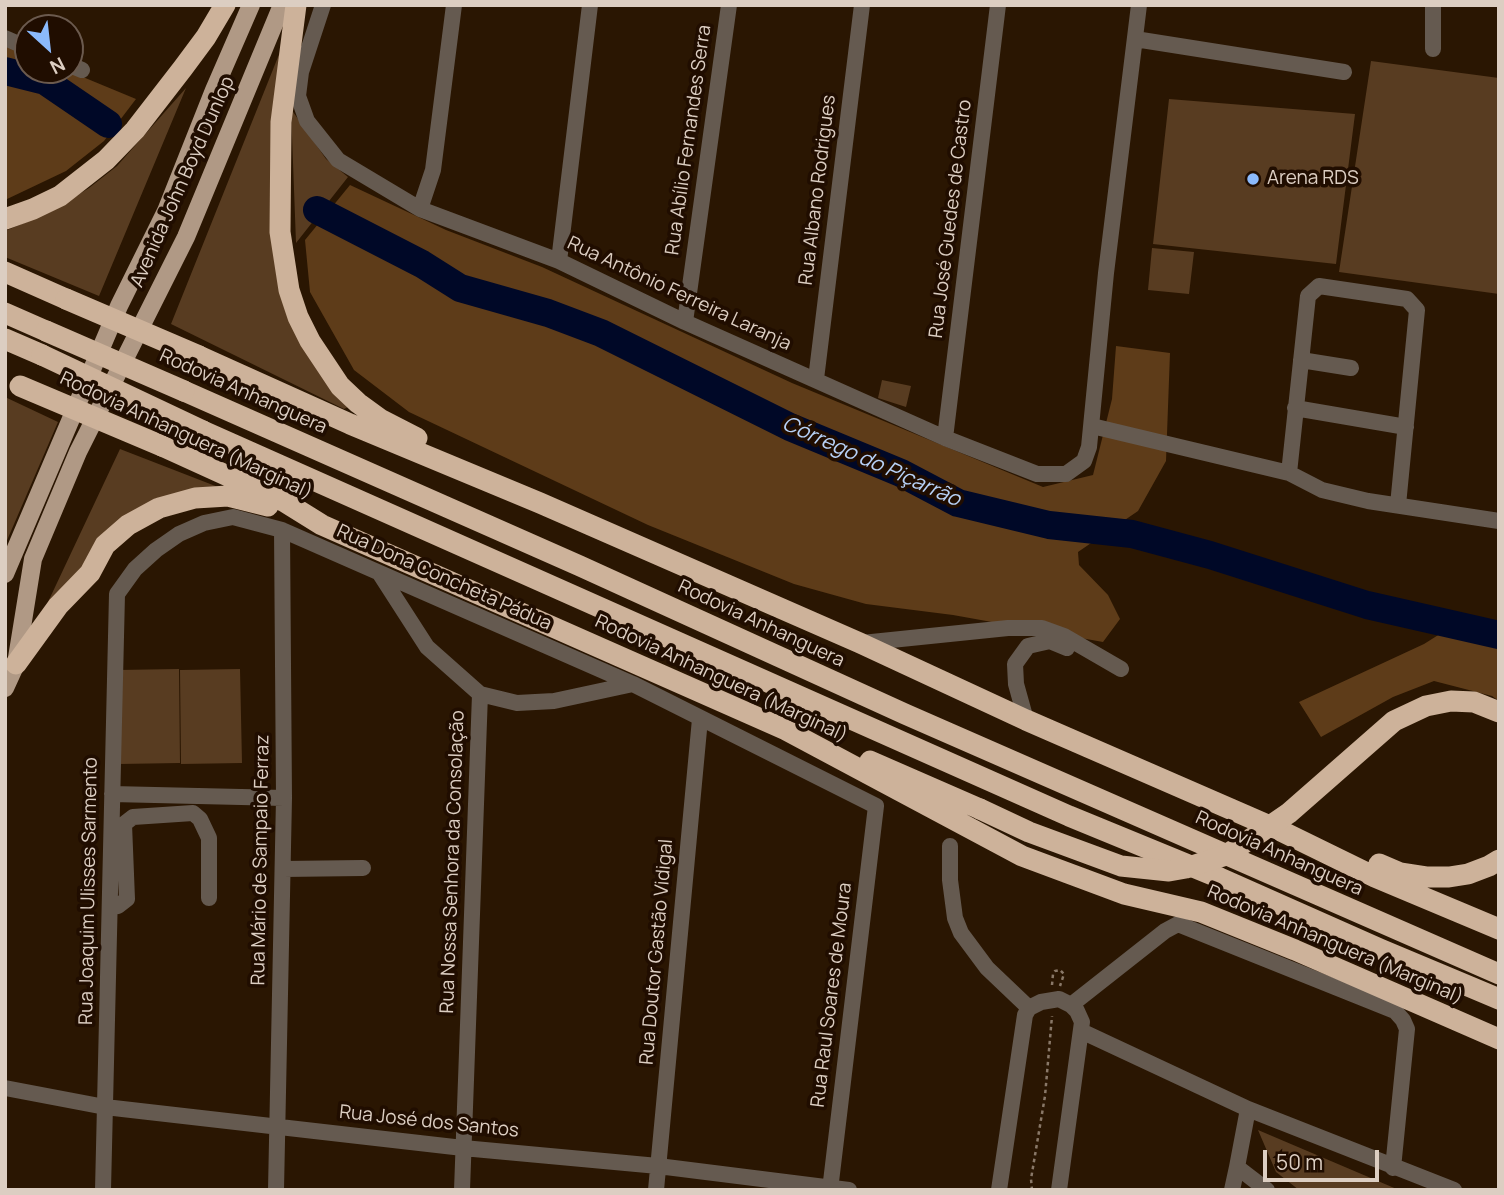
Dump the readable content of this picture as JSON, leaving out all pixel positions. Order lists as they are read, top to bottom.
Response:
{
  "streets": {
    "highway": ["Rodovia Anhanguera", "Rodovia Anhanguera (Marginal)"],
    "main road": ["Avenida John Boyd Dunlop"],
    "street": [
      "Rua Abílio Fernandes Serra",
      "Rua Albano Rodrigues",
      "Rua José Guedes de Castro",
      "Rua Antônio Ferreira Laranja",
      "Rua Dona Concheta Pádua",
      "Rua Mário de Sampaio Ferraz",
      "Rua Nossa Senhora da Consolação",
      "Rua Joaquim Ulisses Sarmento",
      "Rua Doutor Gastão Vidigal",
      "Rua Raul Soares de Moura",
      "Rua José dos Santos"
    ]
  },
  "crossings": [
    ["Rua Abílio Fernandes Serra", "Rua Antônio Ferreira Laranja"],
    ["Rua Albano Rodrigues", "Rua Antônio Ferreira Laranja"],
    ["Rua José Guedes de Castro", "Rua Antônio Ferreira Laranja"],
    ["Rua Dona Concheta Pádua", "Rua Mário de Sampaio Ferraz"],
    ["Rua Dona Concheta Pádua", "Rua Nossa Senhora da Consolação"],
    ["Rua Dona Concheta Pádua", "Rua Joaquim Ulisses Sarmento"],
    ["Rua Dona Concheta Pádua", "Rua Doutor Gastão Vidigal"],
    ["Rua Dona Concheta Pádua", "Rua Raul Soares de Moura"],
    ["Rua Mário de Sampaio Ferraz", "Rua José dos Santos"],
    ["Rua Nossa Senhora da Consolação", "Rua José dos Santos"],
    ["Rua Joaquim Ulisses Sarmento", "Rua José dos Santos"],
    ["Rua Doutor Gastão Vidigal", "Rua José dos Santos"],
    ["Rua Raul Soares de Moura", "Rua José dos Santos"]
  ],
  "water": ["Córrego do Piçarrão"],
  "places": ["Arena RDS"],
  "scale_bar": "50 m",
  "north": "bottom right"
}
